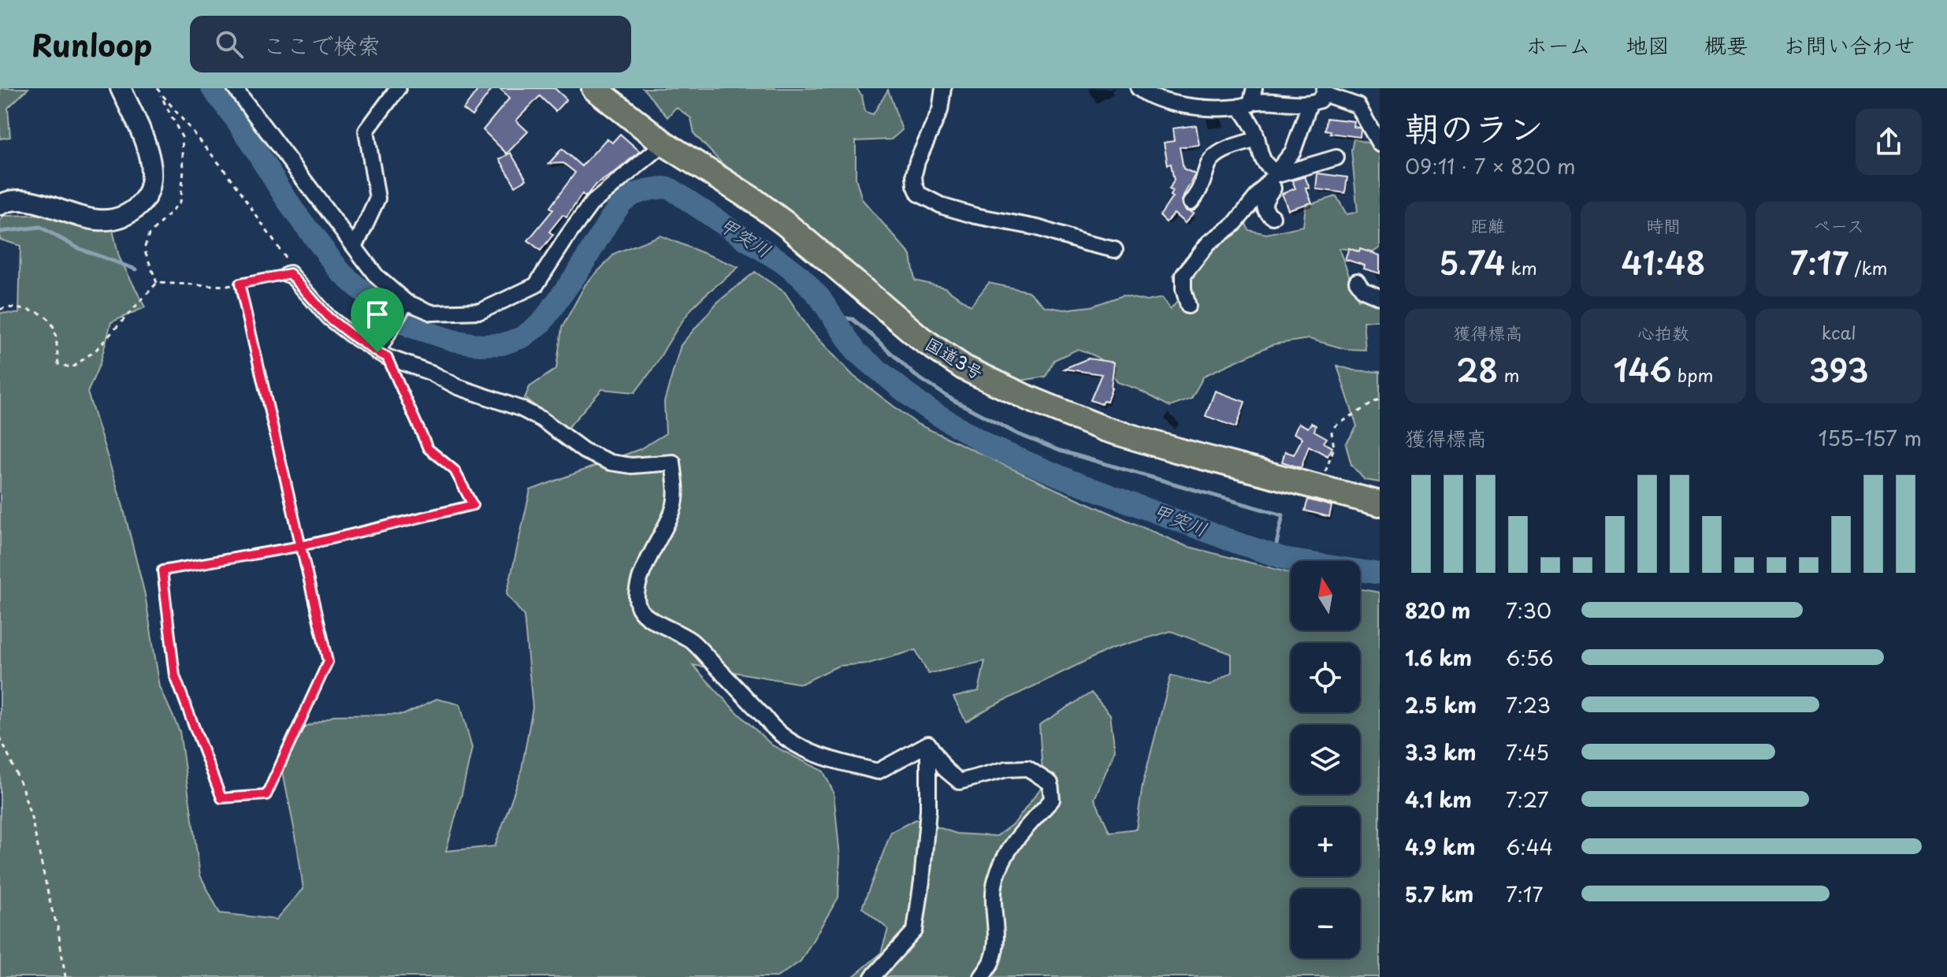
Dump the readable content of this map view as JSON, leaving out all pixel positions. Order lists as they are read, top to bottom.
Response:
{
  "streets": {
    "highway": ["国道3号"]
  },
  "water": ["甲突川"],
  "north": "top",
  "page": {
    "header": "Runloop",
    "search": "ここで検索",
    "nav": [
      "ホーム",
      "地図",
      "概要",
      "お問い合わせ"
    ],
    "heading": ["朝のラン", "09:11 · 7 × 820 m"],
    "stats": [
      ["距離", "5.74 km"],
      ["時間", "41:48"],
      ["ペース", "7:17 /km"],
      ["獲得標高", "28 m"],
      ["心拍数", "146 bpm"],
      ["kcal", "393"]
    ],
    "chart": ["獲得標高", "155–157 m"],
    "map_buttons": ["+", "−"],
    "list": [
      {
        "name": "820 m",
        "note": "7:30"
      },
      {
        "name": "1.6 km",
        "note": "6:56"
      },
      {
        "name": "2.5 km",
        "note": "7:23"
      },
      {
        "name": "3.3 km",
        "note": "7:45"
      },
      {
        "name": "4.1 km",
        "note": "7:27"
      },
      {
        "name": "4.9 km",
        "note": "6:44"
      },
      {
        "name": "5.7 km",
        "note": "7:17"
      }
    ]
  }
}
